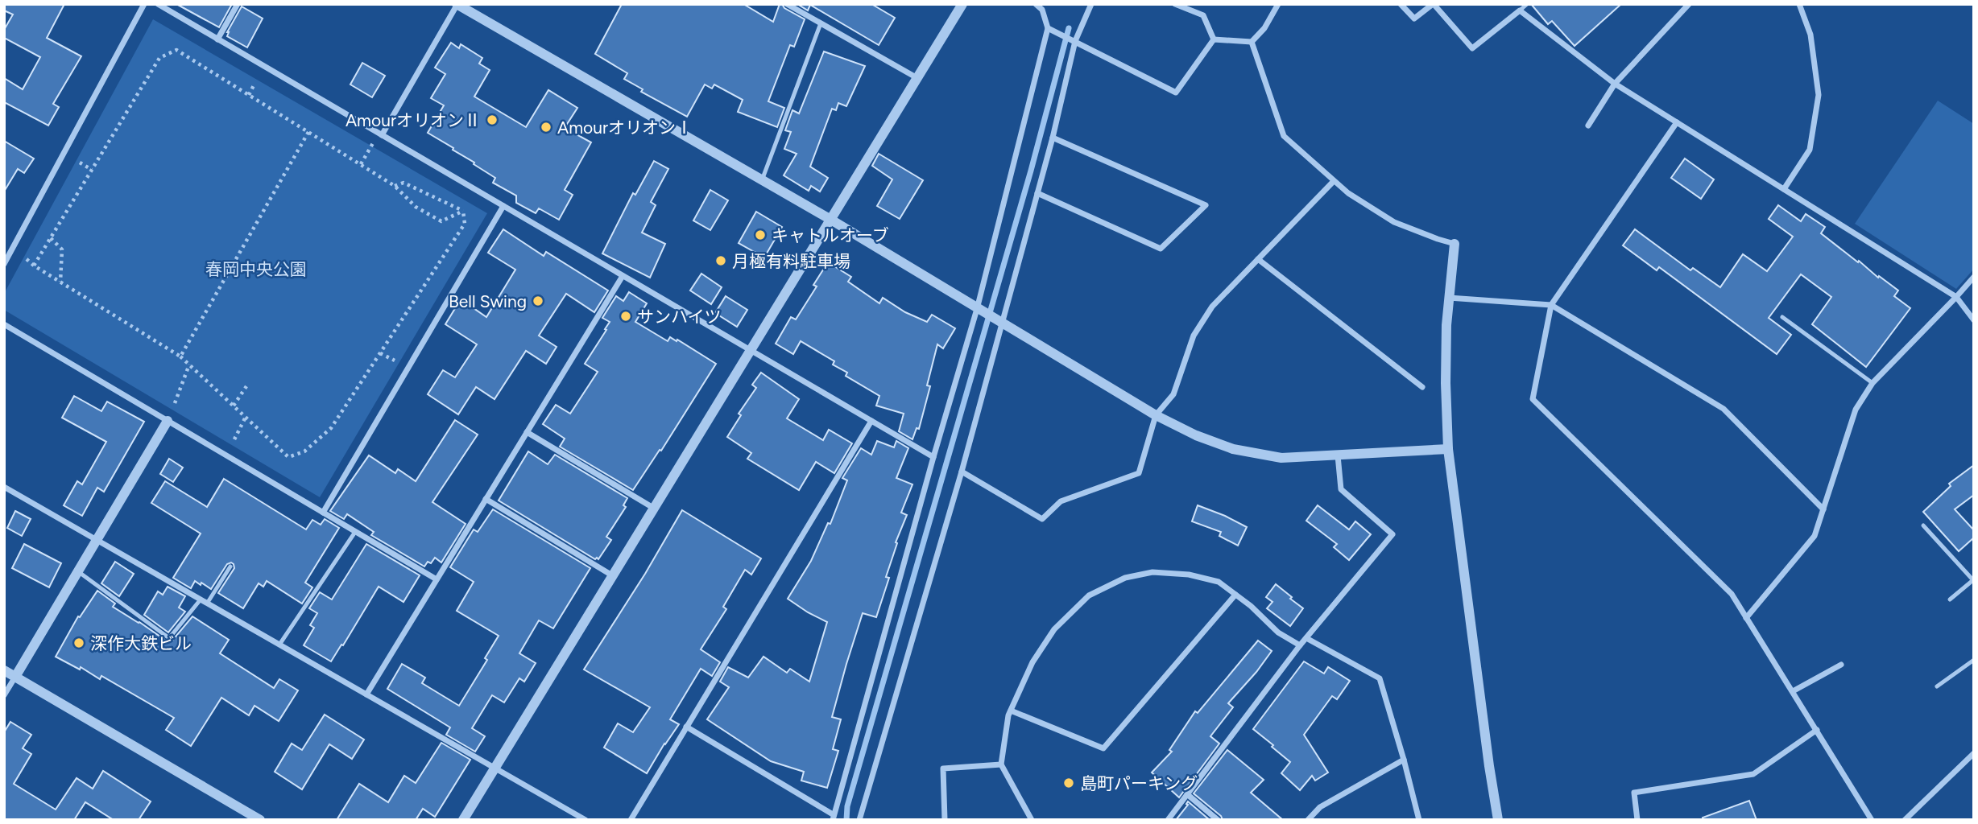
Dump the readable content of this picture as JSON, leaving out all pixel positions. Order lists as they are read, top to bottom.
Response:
{
  "parks": ["春岡中央公園"],
  "places": [
    "AmourオリオンⅡ",
    "AmourオリオンⅠ",
    "キャトルオーブ",
    "月極有料駐車場",
    "Bell Swing",
    "サンハイツ",
    "深作大鉄ビル",
    "島町パーキング"
  ]
}
